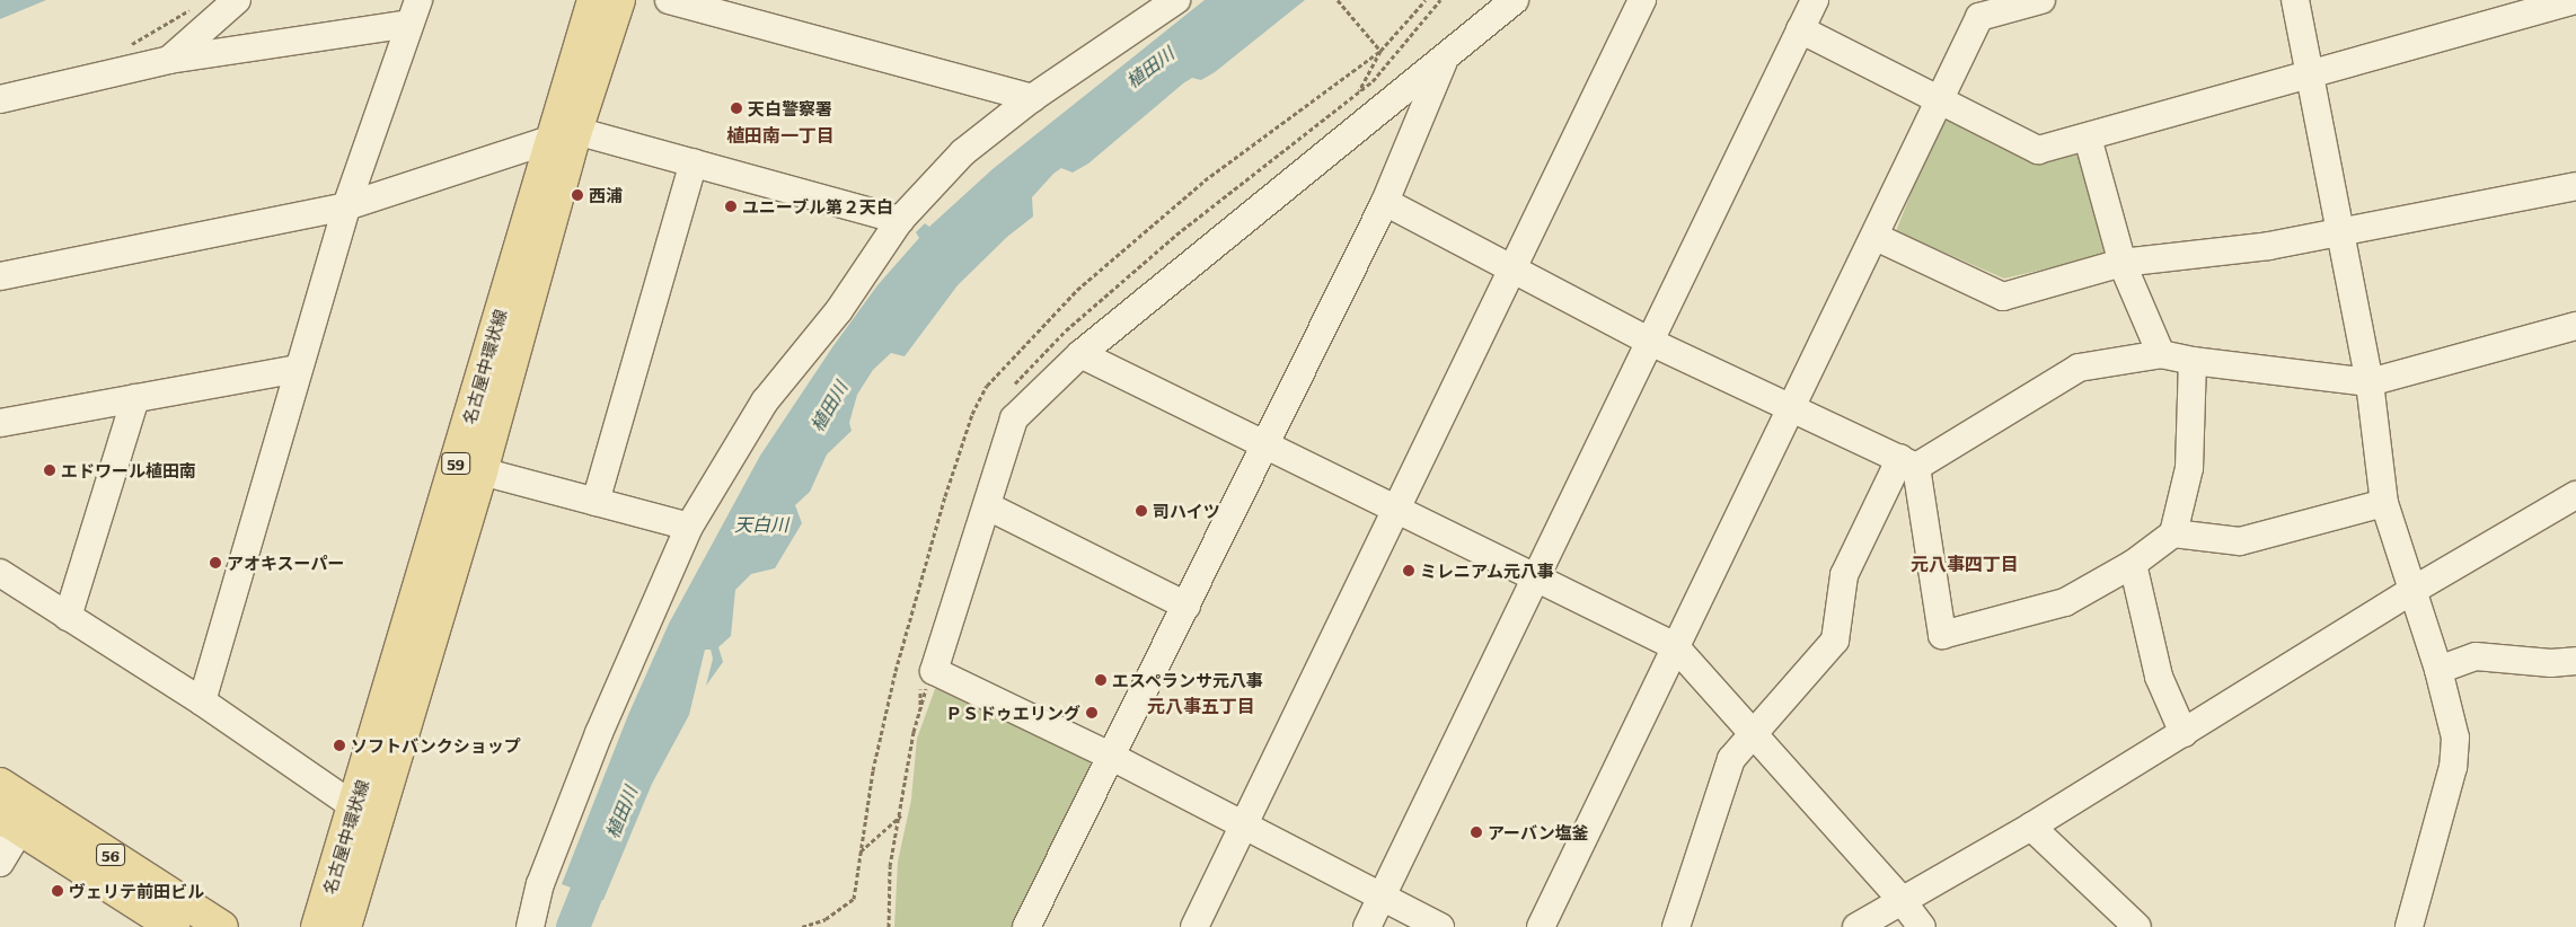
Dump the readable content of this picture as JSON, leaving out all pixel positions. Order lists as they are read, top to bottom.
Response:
{
  "streets": {
    "main road": ["名古屋中環状線", "59", "56"]
  },
  "districts": ["植田南一丁目", "元八事四丁目", "元八事五丁目"],
  "water": ["植田川", "天白川"],
  "places": [
    "天白警察署",
    "西浦",
    "ユニーブル第２天白",
    "エドワール植田南",
    "司ハイツ",
    "アオキスーパー",
    "ミレニアム元八事",
    "エスペランサ元八事",
    "ＰＳドゥエリング",
    "ソフトバンクショップ",
    "アーバン塩釜",
    "ヴェリテ前田ビル"
  ]
}
